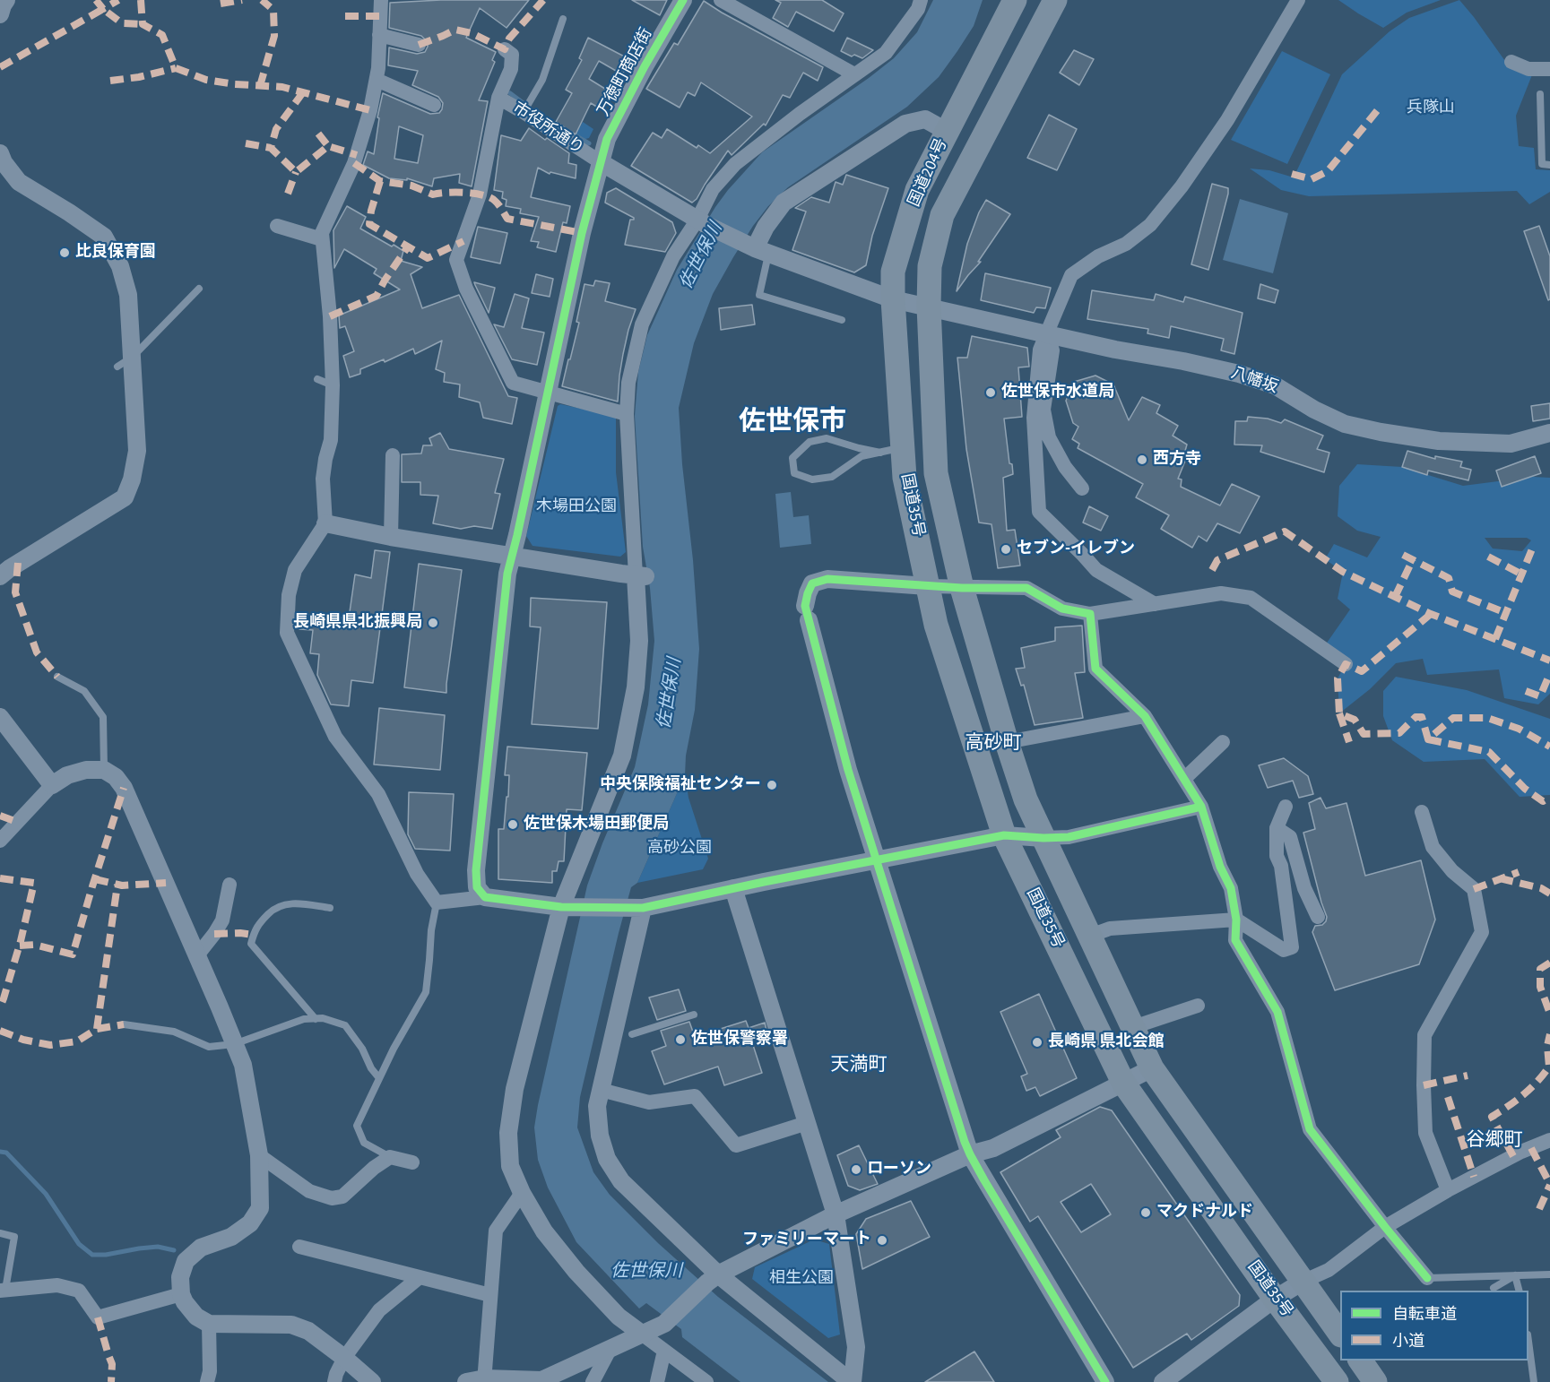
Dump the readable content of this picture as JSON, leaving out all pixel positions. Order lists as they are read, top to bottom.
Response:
{
  "streets": {
    "highway": ["国道204号", "国道35号"],
    "street": ["万徳町商店街", "市役所通り", "八幡坂"]
  },
  "crossings": [
    ["万徳町商店街", "市役所通り"],
    ["国道204号", "八幡坂"],
    ["国道204号", "国道35号"]
  ],
  "districts": [
    "佐世保市",
    "高砂町",
    "天満町",
    "谷郷町"
  ],
  "water": ["佐世保川"],
  "parks": [
    "兵隊山",
    "木場田公園",
    "高砂公園",
    "相生公園"
  ],
  "places": [
    "比良保育園",
    "佐世保市水道局",
    "西方寺",
    "セブン-イレブン",
    "長崎県県北振興局",
    "中央保険福祉センター",
    "佐世保木場田郵便局",
    "佐世保警察署",
    "長崎県 県北会館",
    "ローソン",
    "マクドナルド",
    "ファミリーマート"
  ],
  "legend": ["自転車道", "小道"]
}
